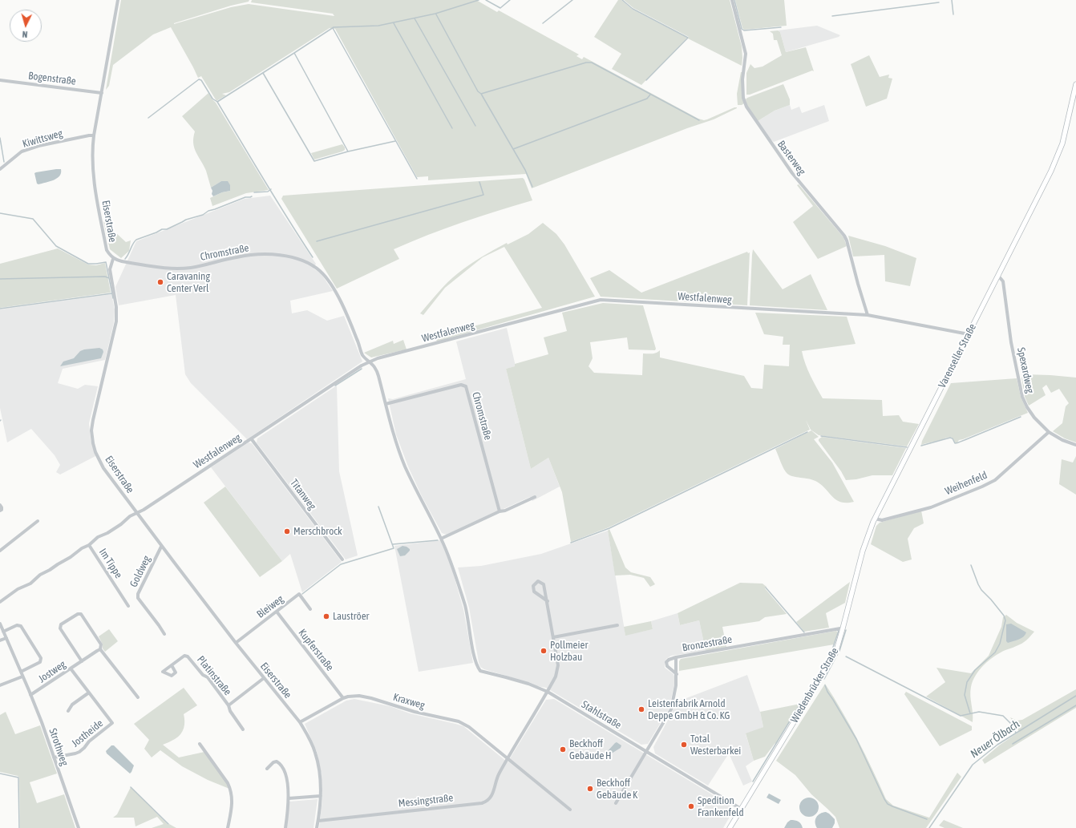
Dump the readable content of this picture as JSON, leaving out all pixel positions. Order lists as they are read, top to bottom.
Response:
{
  "streets": {
    "main road": ["Varenseller Straße", "Wiedenbrücker Straße"],
    "street": [
      "Bogenstraße",
      "Kiwittsweg",
      "Basterweg",
      "Eiserstraße",
      "Chromstraße",
      "Westfalenweg",
      "Spexardweg",
      "Weihenfeld",
      "Titanweg",
      "Im Tippe",
      "Goldweg",
      "Bleiweg",
      "Bronzestraße",
      "Kupferstraße",
      "Jostweg",
      "Platinstraße",
      "Kraxweg",
      "Stahlstraße",
      "Jostheide",
      "Strothweg",
      "Messingstraße"
    ]
  },
  "crossings": [
    ["Bogenstraße", "Eiserstraße"],
    ["Kiwittsweg", "Eiserstraße"],
    ["Basterweg", "Westfalenweg"],
    ["Eiserstraße", "Chromstraße"],
    ["Eiserstraße", "Westfalenweg"],
    ["Eiserstraße", "Goldweg"],
    ["Eiserstraße", "Bleiweg"],
    ["Eiserstraße", "Platinstraße"],
    ["Eiserstraße", "Kraxweg"],
    ["Eiserstraße", "Messingstraße"],
    ["Chromstraße", "Westfalenweg"],
    ["Chromstraße", "Stahlstraße"],
    ["Westfalenweg", "Varenseller Straße"],
    ["Westfalenweg", "Titanweg"],
    ["Westfalenweg", "Im Tippe"],
    ["Varenseller Straße", "Spexardweg"],
    ["Varenseller Straße", "Weihenfeld"],
    ["Varenseller Straße", "Wiedenbrücker Straße"],
    ["Spexardweg", "Weihenfeld"],
    ["Bleiweg", "Kupferstraße"],
    ["Bronzestraße", "Wiedenbrücker Straße"],
    ["Bronzestraße", "Stahlstraße"],
    ["Kupferstraße", "Kraxweg"],
    ["Jostweg", "Jostheide"],
    ["Jostweg", "Strothweg"],
    ["Wiedenbrücker Straße", "Stahlstraße"],
    ["Kraxweg", "Messingstraße"],
    ["Stahlstraße", "Messingstraße"],
    ["Jostheide", "Strothweg"]
  ],
  "water": ["Neuer Ölbach"],
  "places": [
    "Caravaning Center Verl",
    "Merschbrock",
    "Lauströer",
    "Pollmeier Holzbau",
    "Leistenfabrik Arnold Deppe GmbH & Co. KG",
    "Total Westerbarkei",
    "Beckhoff Gebäude H",
    "Beckhoff Gebäude K",
    "Spedition Frankenfeld"
  ],
  "north": "bottom"
}
